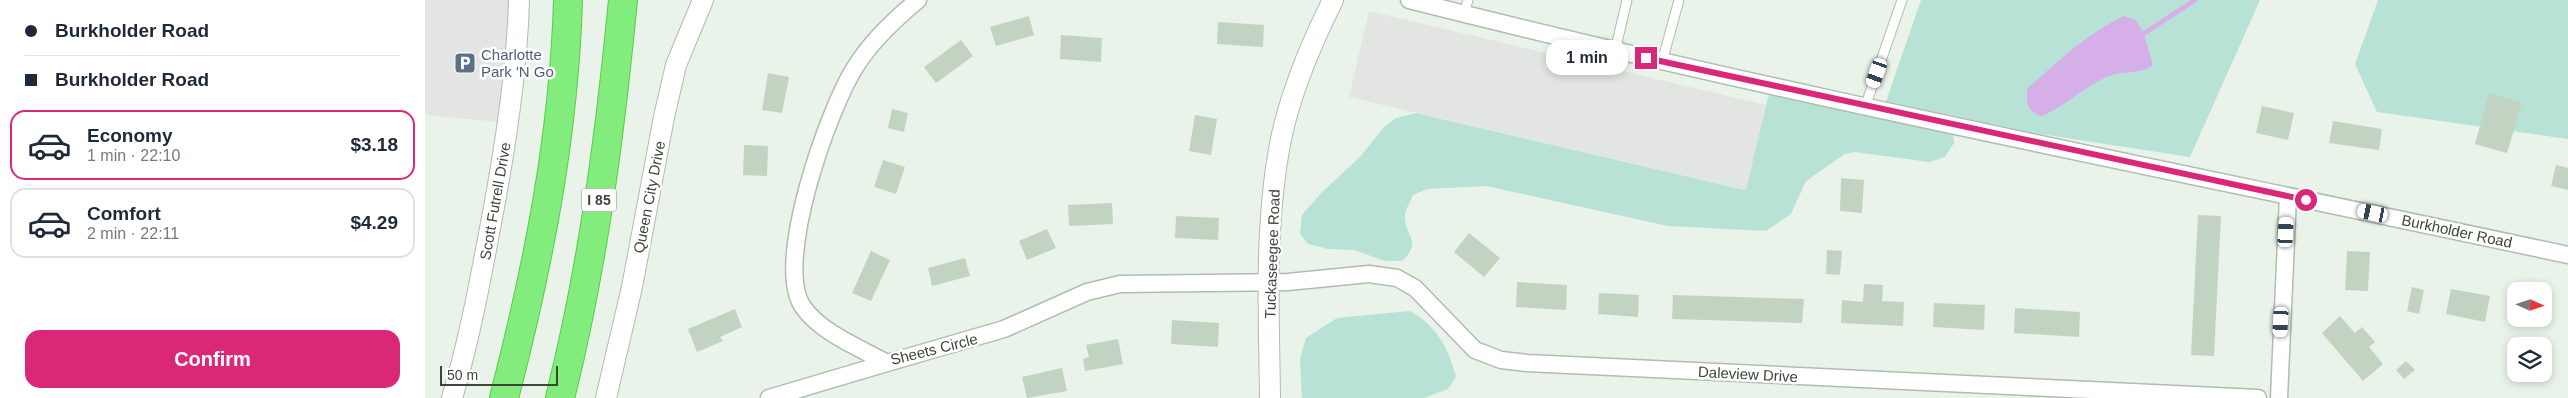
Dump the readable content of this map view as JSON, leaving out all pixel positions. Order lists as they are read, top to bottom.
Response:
{
  "streets": {
    "highway": ["I 85"],
    "street": [
      "Queen City Drive",
      "Scott Futrell Drive",
      "Burkholder Road",
      "Tuckaseegee Road",
      "Sheets Circle",
      "Daleview Drive"
    ]
  },
  "crossings": [
    ["Tuckaseegee Road", "Sheets Circle"],
    ["Tuckaseegee Road", "Daleview Drive"],
    ["Sheets Circle", "Daleview Drive"]
  ],
  "places": {
    "parking": ["Charlotte Park 'N Go"]
  },
  "scale_bar": "50 m",
  "north": "right",
  "page": {
    "banner": ["Burkholder Road", "Burkholder Road"],
    "bubble": "1 min",
    "list": [
      {
        "name": "Economy",
        "note": "1 min · 22:10",
        "value": "$3.18"
      },
      {
        "name": "Comfort",
        "note": "2 min · 22:11",
        "value": "$4.29"
      }
    ],
    "buttons": "Confirm",
    "scale": "50 m"
  }
}
